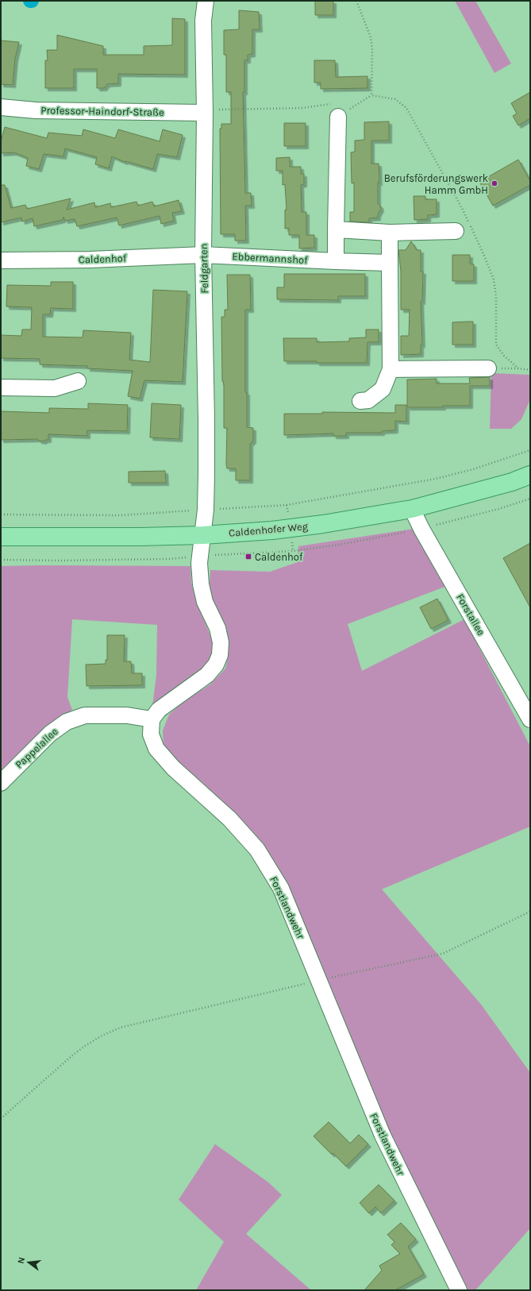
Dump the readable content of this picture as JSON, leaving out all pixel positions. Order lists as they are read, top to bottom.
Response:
{
  "streets": {
    "main road": ["Caldenhofer Weg"],
    "street": [
      "Professor-Haindorf-Straße",
      "Ebbermannshof",
      "Caldenhof",
      "Feldgarten",
      "Forstallee",
      "Pappelallee",
      "Forstlandwehr"
    ]
  },
  "crossings": [
    ["Professor-Haindorf-Straße", "Feldgarten"],
    ["Ebbermannshof", "Caldenhof"],
    ["Ebbermannshof", "Feldgarten"],
    ["Caldenhof", "Feldgarten"],
    ["Feldgarten", "Caldenhofer Weg"],
    ["Caldenhofer Weg", "Forstallee"],
    ["Pappelallee", "Forstlandwehr"]
  ],
  "places": {
    "other": ["Berufsförderungswerk Hamm GmbH"],
    "transit": ["Caldenhof"]
  },
  "north": "left"
}
